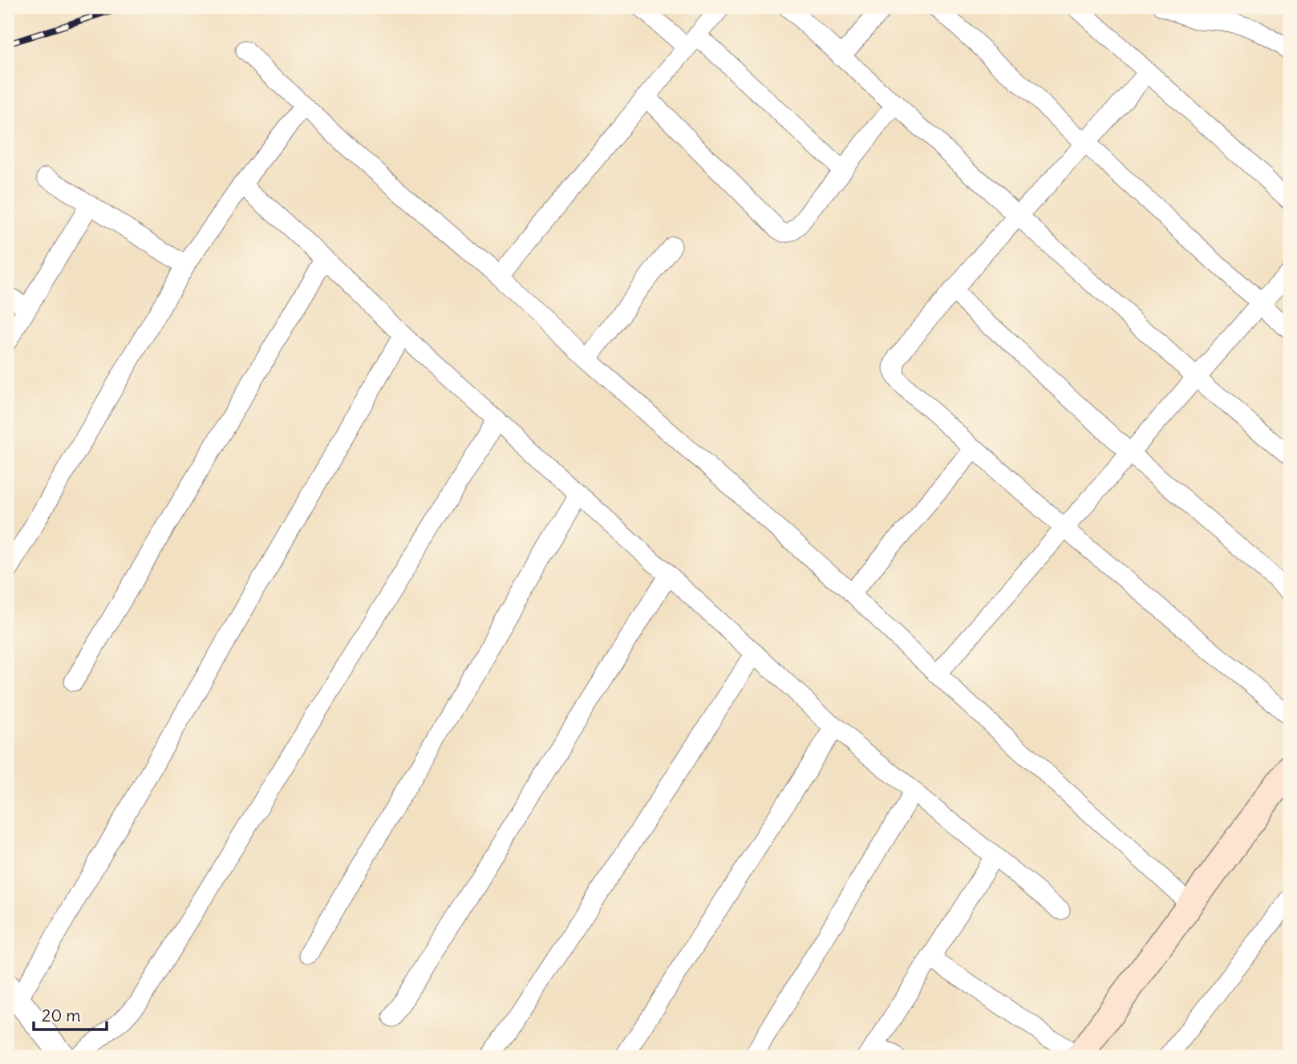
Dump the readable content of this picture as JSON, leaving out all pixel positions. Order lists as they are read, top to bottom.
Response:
{
  "scale_bar": "20 m"
}
